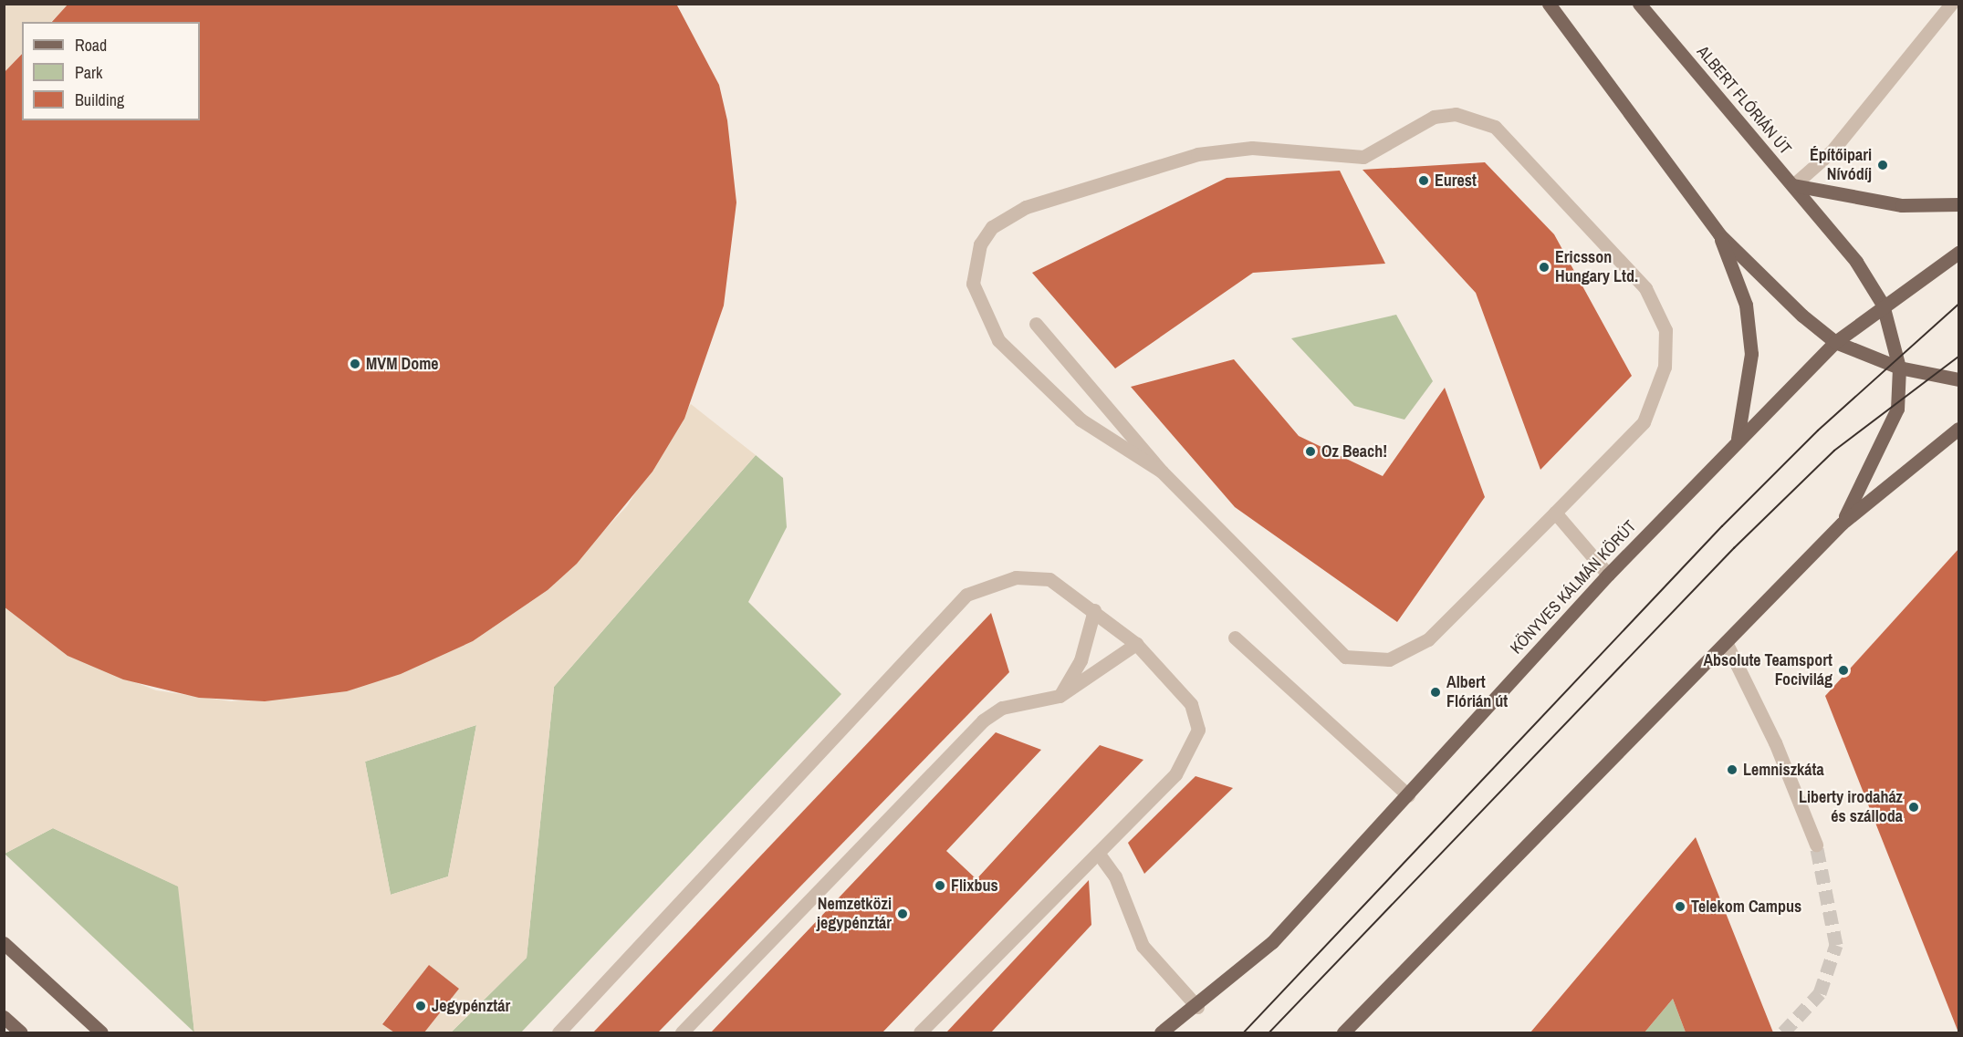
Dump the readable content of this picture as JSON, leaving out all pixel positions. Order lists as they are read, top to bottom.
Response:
{
  "streets": {
    "main road": ["ALBERT FLÓRIÁN ÚT", "KÖNYVES KÁLMÁN KÖRÚT"]
  },
  "crossings": [
    ["ALBERT FLÓRIÁN ÚT", "KÖNYVES KÁLMÁN KÖRÚT"]
  ],
  "places": [
    "Építőipari Nívódíj",
    "Eurest",
    "Ericsson Hungary Ltd.",
    "MVM Dome",
    "Oz Beach!",
    "Absolute Teamsport Focivilág",
    "Albert Flórián út",
    "Lemniszkáta",
    "Liberty irodaház és szálloda",
    "Flixbus",
    "Telekom Campus",
    "Nemzetközi jegypénztár",
    "Jegypénztár"
  ],
  "legend": ["Road", "Park", "Building"]
}
